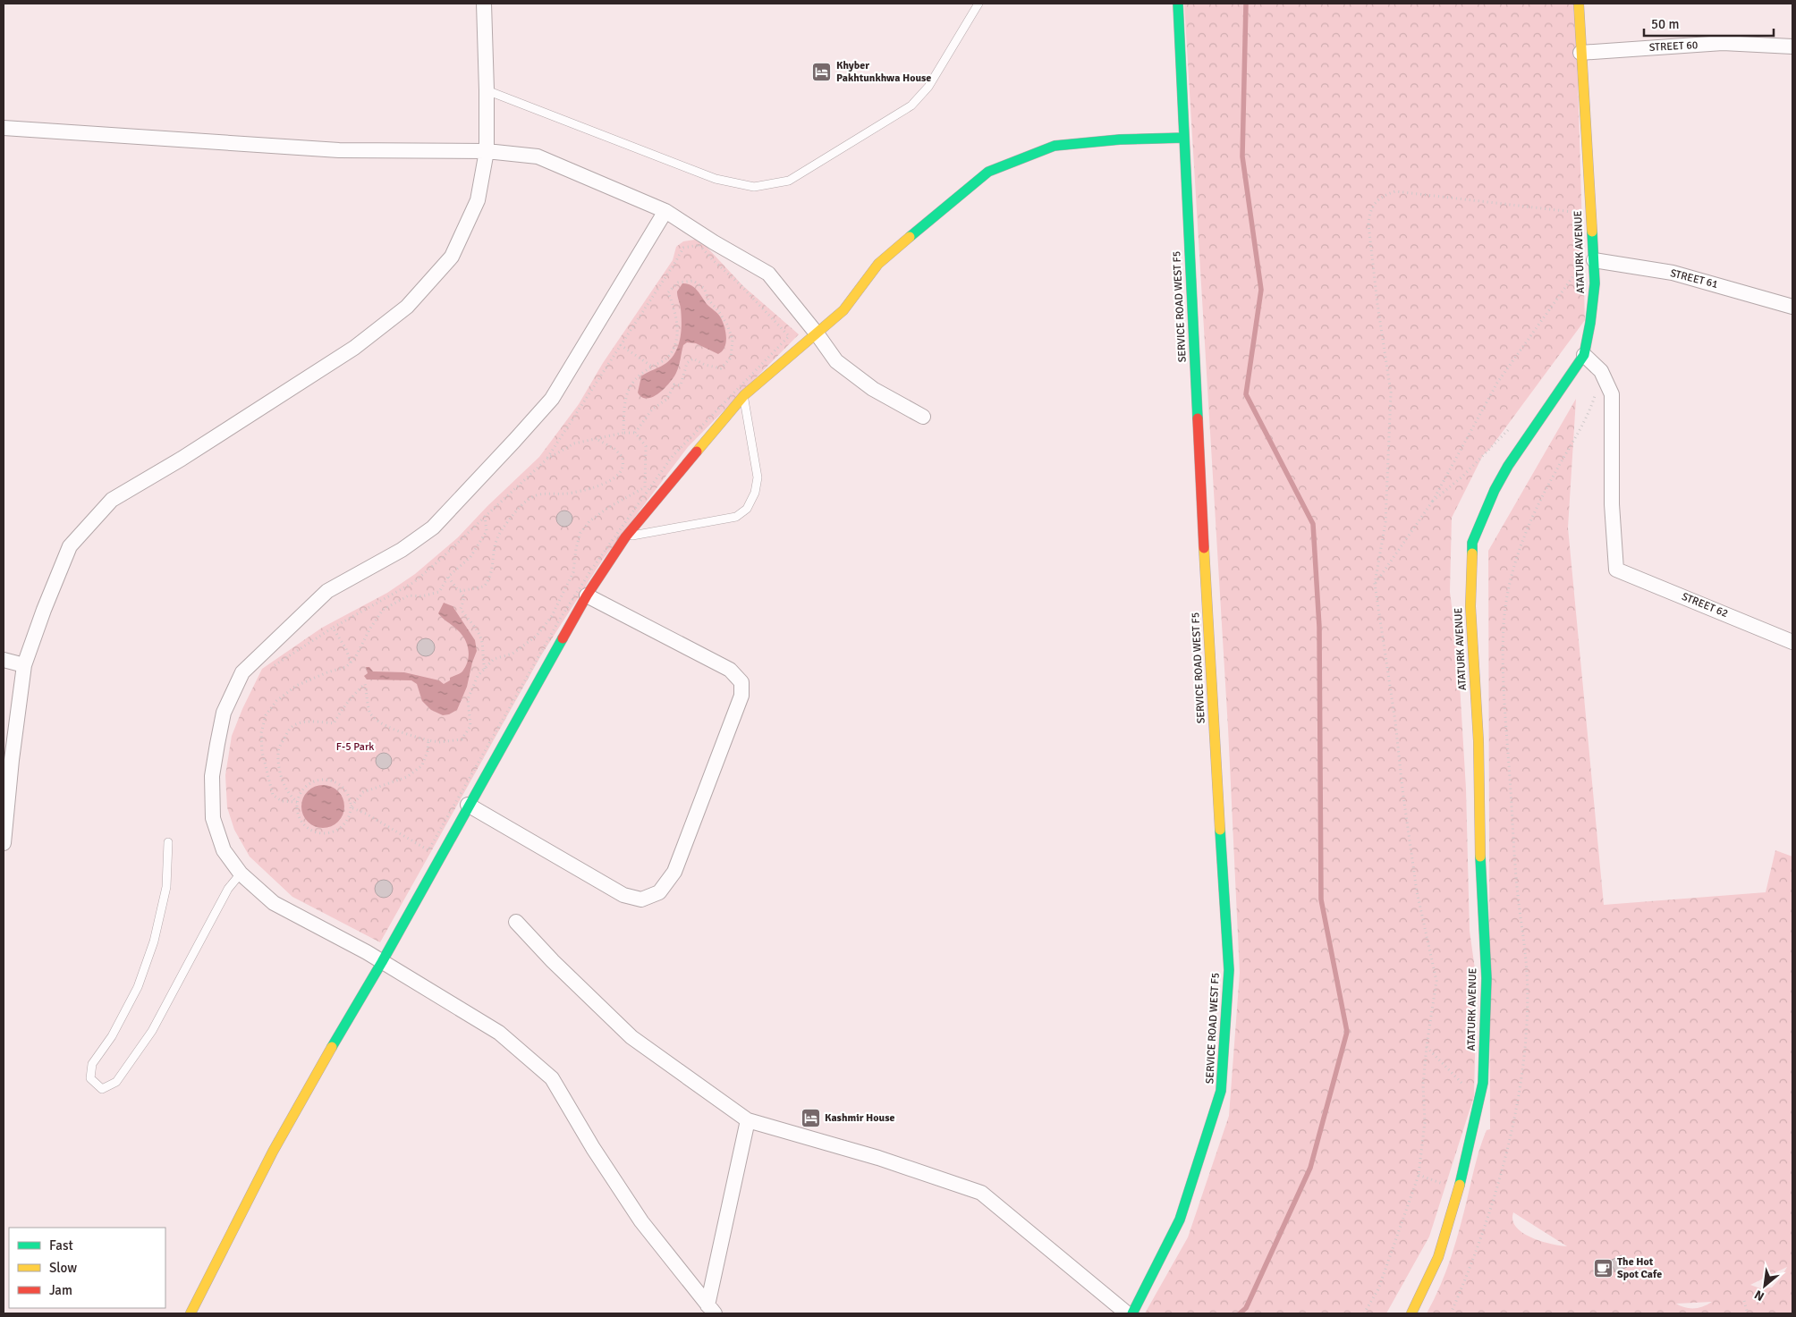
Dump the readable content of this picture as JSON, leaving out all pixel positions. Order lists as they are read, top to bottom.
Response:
{
  "streets": {
    "street": [
      "STREET 60",
      "ATATURK AVENUE",
      "STREET 61",
      "SERVICE ROAD WEST F5",
      "STREET 62"
    ]
  },
  "crossings": [
    ["STREET 60", "ATATURK AVENUE"],
    ["ATATURK AVENUE", "STREET 61"]
  ],
  "parks": ["F-5 Park"],
  "places": {
    "hotel": ["Khyber Pakhtunkhwa House", "Kashmir House"],
    "cafe": ["The Hot Spot Cafe"]
  },
  "legend": ["Fast", "Slow", "Jam"],
  "scale_bar": "50 m",
  "north": "bottom left"
}
